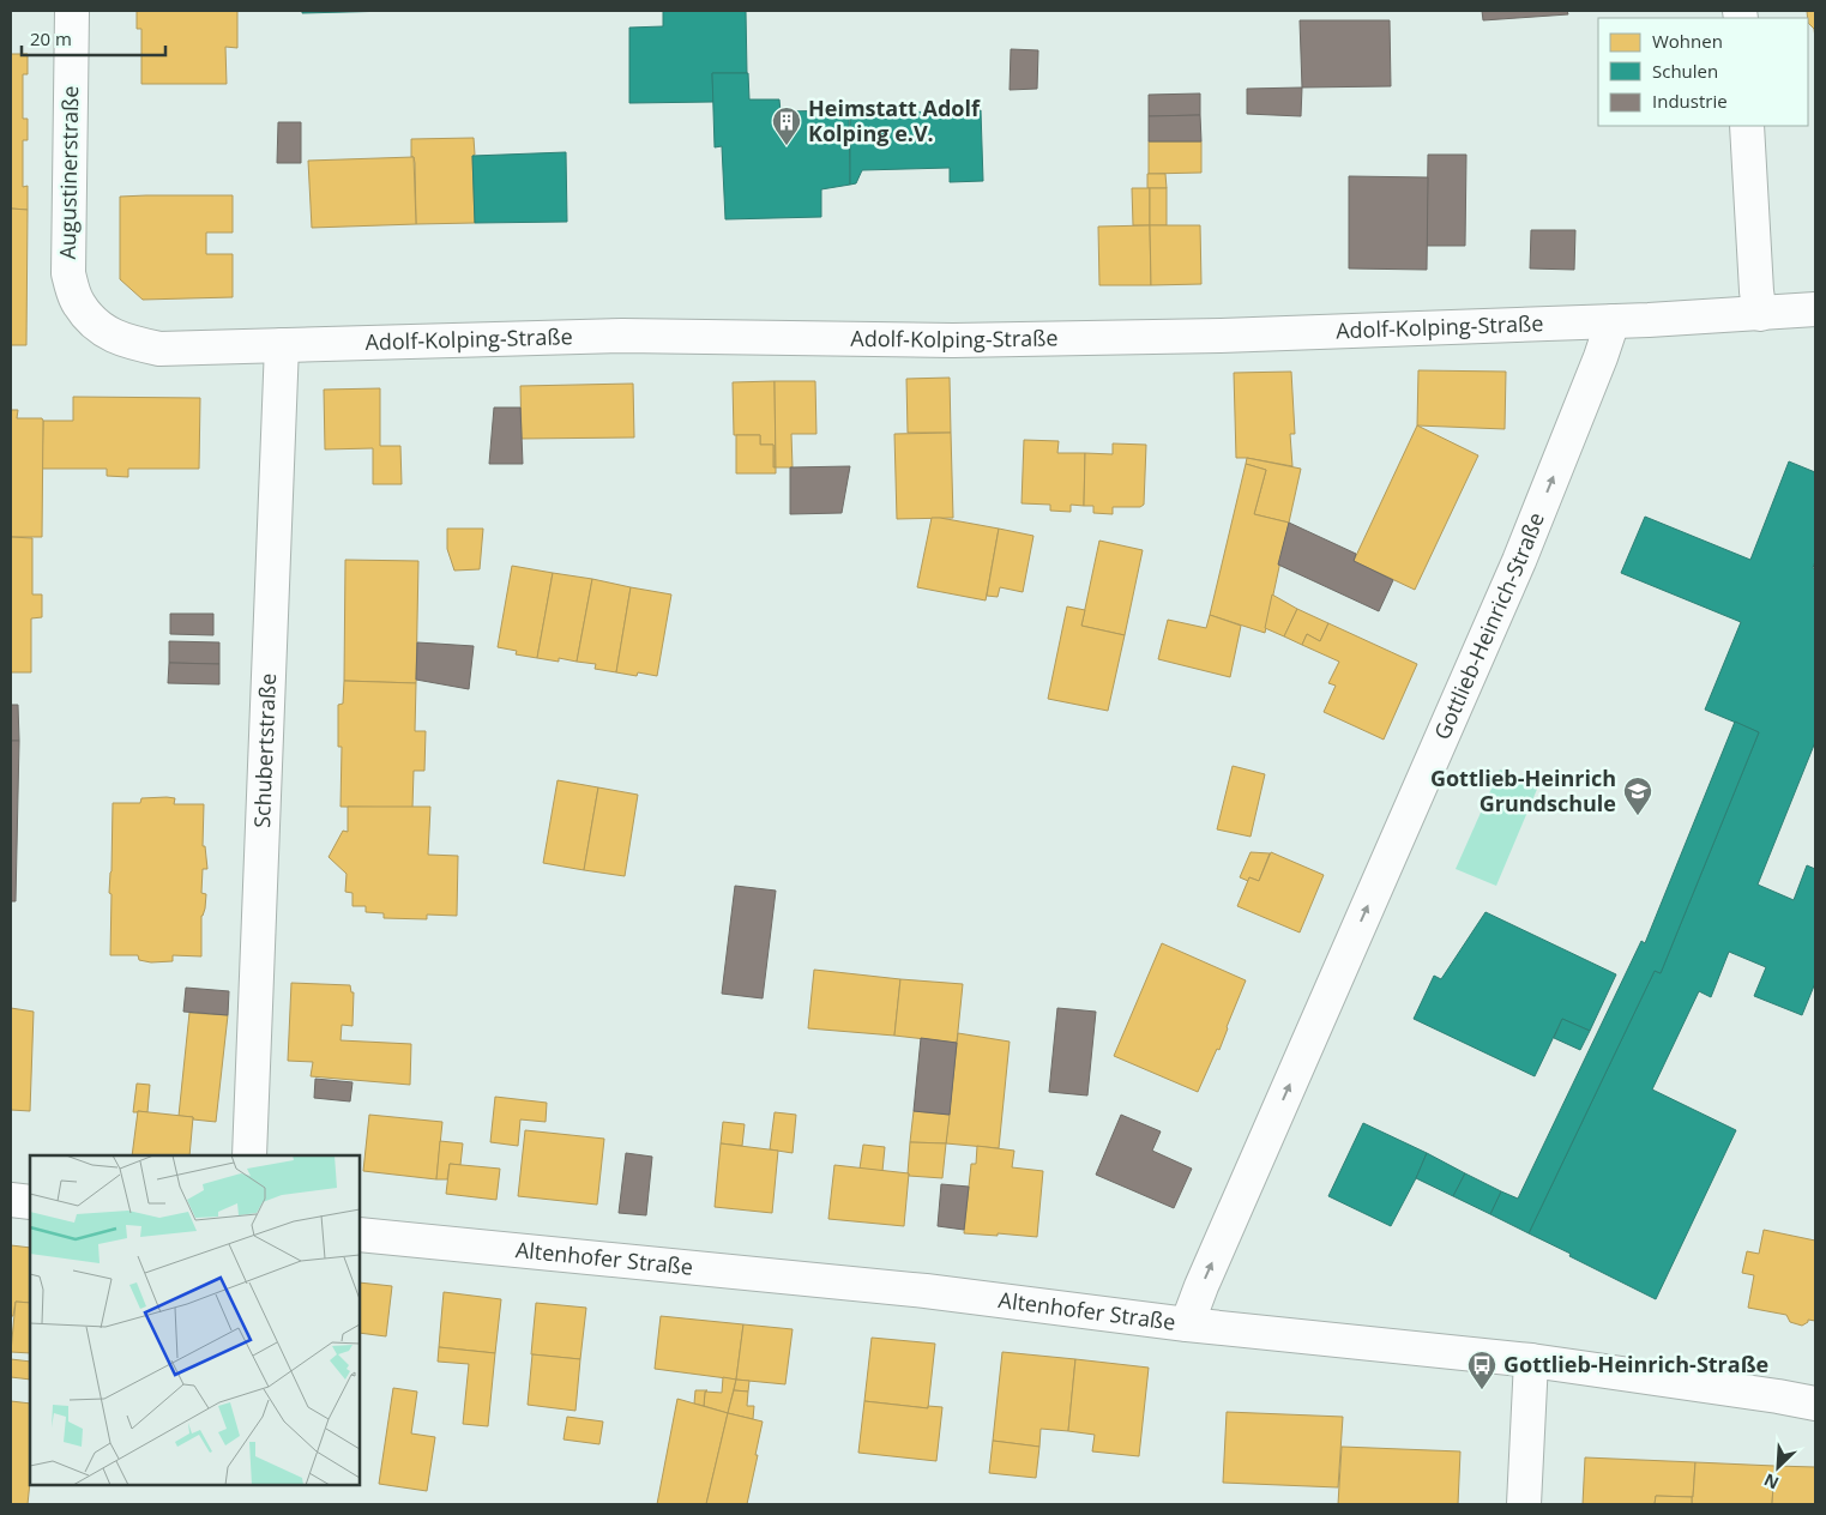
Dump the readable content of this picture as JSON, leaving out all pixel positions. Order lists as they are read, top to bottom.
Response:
{
  "streets": {
    "street": [
      "Augustinerstraße",
      "Adolf-Kolping-Straße",
      "Gottlieb-Heinrich-Straße",
      "Schubertstraße",
      "Altenhofer Straße"
    ]
  },
  "crossings": [
    ["Augustinerstraße", "Adolf-Kolping-Straße"],
    ["Adolf-Kolping-Straße", "Gottlieb-Heinrich-Straße"],
    ["Adolf-Kolping-Straße", "Schubertstraße"],
    ["Gottlieb-Heinrich-Straße", "Altenhofer Straße"]
  ],
  "one_way": ["Gottlieb-Heinrich-Straße"],
  "places": {
    "building": ["Heimstatt Adolf Kolping e.V."],
    "school or university": ["Gottlieb-Heinrich Grundschule"],
    "bus stop": ["Gottlieb-Heinrich-Straße"]
  },
  "legend": ["Wohnen", "Schulen", "Industrie"],
  "scale_bar": "20 m",
  "north": "bottom left"
}
